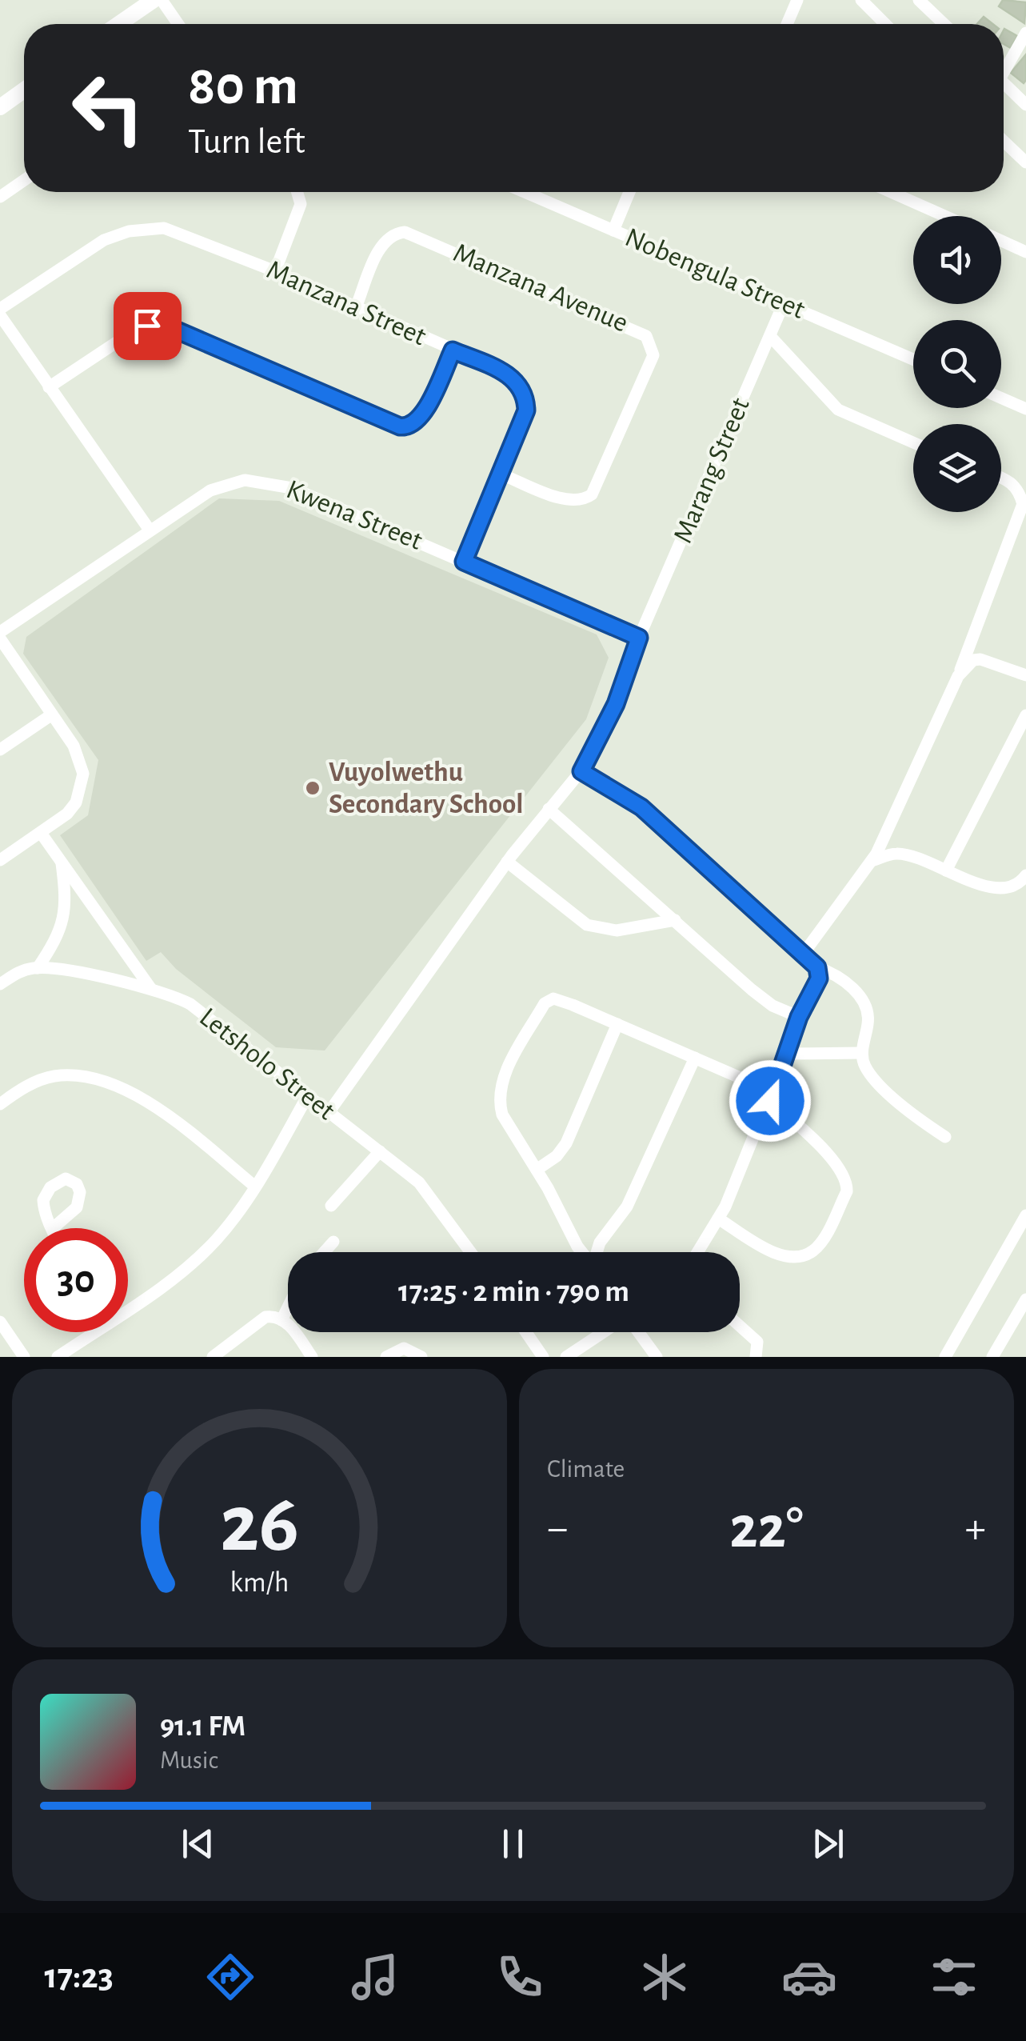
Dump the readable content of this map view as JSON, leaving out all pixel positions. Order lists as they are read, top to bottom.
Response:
{
  "streets": {
    "street": [
      "Nobengula Street",
      "Manzana Avenue",
      "Manzana Street",
      "Marang Street",
      "Kwena Street",
      "Letsholo Street"
    ]
  },
  "crossings": [
    ["Nobengula Street", "Marang Street"],
    ["Manzana Avenue", "Manzana Street"],
    ["Manzana Street", "Kwena Street"],
    ["Marang Street", "Kwena Street"],
    ["Marang Street", "Letsholo Street"]
  ],
  "places": ["Vuyolwethu Secondary School"],
  "page": {
    "turn": ["80 m", "Turn left"],
    "limit": "30",
    "trip": "17:25 · 2 min · 790 m",
    "tile": "Climate",
    "heat": ["−", "22°", "+"],
    "song": ["91.1 FM", "Music"],
    "tabs": "17:23",
    "gauge": ["26", "km/h"]
  }
}
